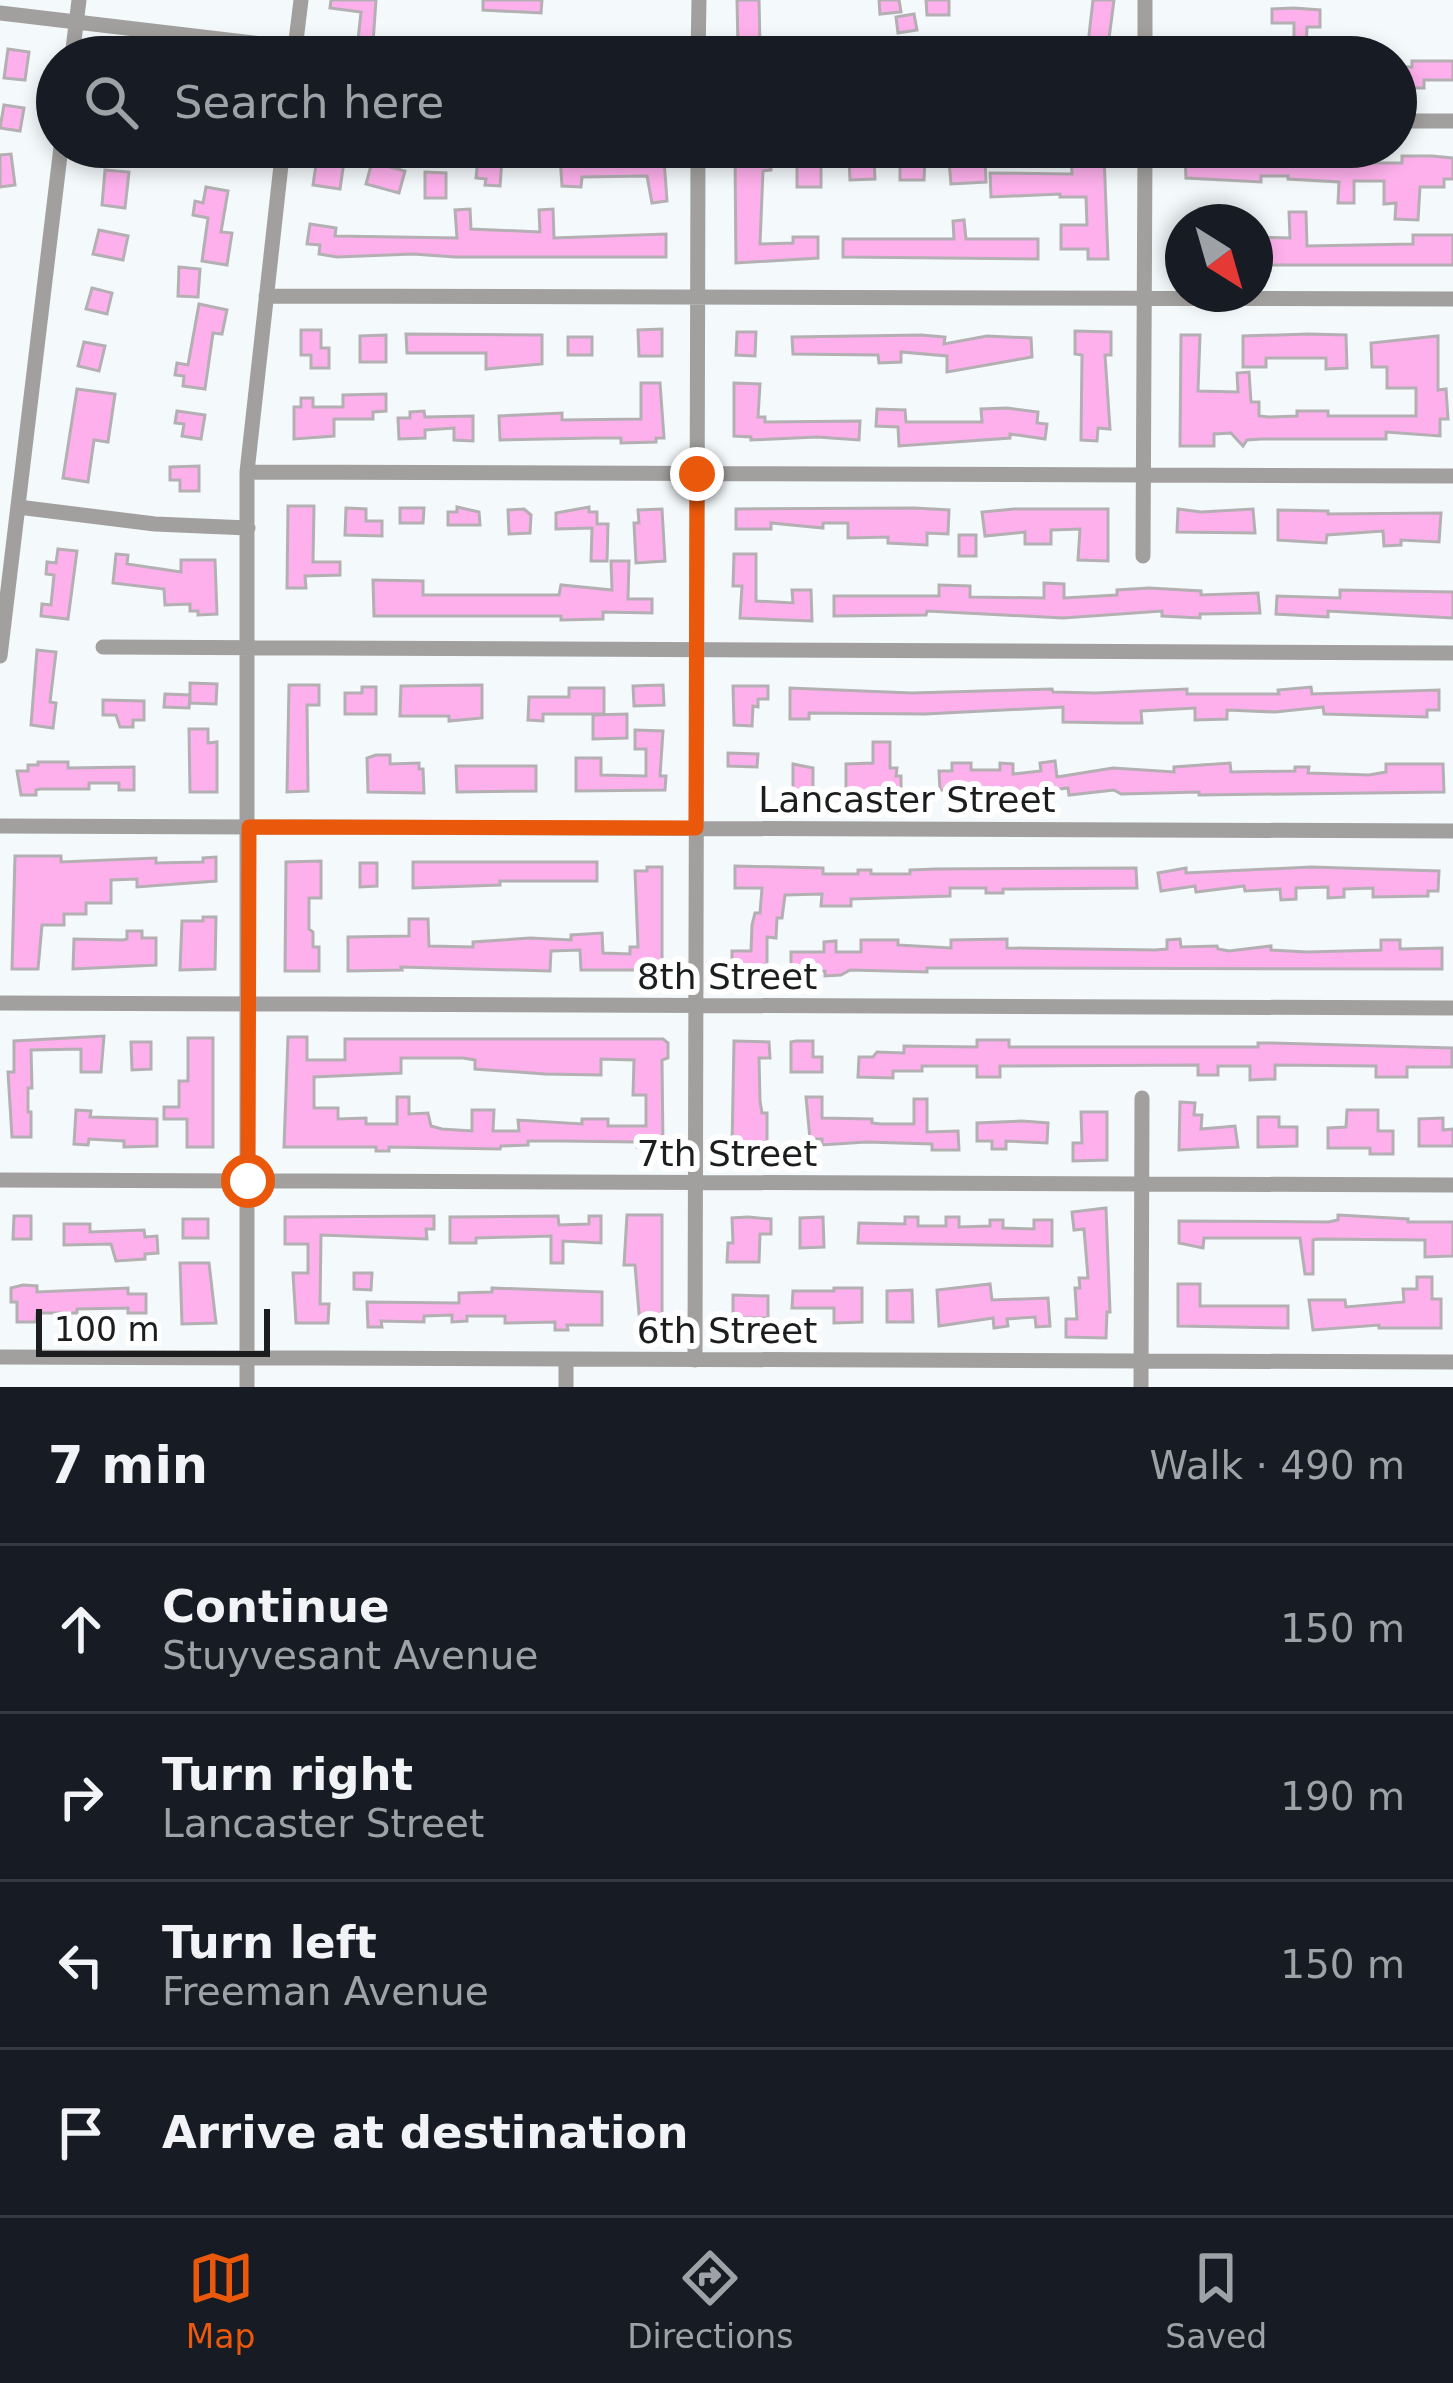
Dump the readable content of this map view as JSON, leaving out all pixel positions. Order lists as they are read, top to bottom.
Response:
{
  "streets": {
    "street": [
      "Lancaster Street",
      "8th Street",
      "7th Street",
      "6th Street"
    ]
  },
  "scale_bar": "100 m",
  "north": "bottom right",
  "page": {
    "search": "Search here",
    "scale": "100 m",
    "heading": ["7 min", "Walk · 490 m"],
    "list": [
      ["Continue", "Stuyvesant Avenue", "150 m"],
      ["Turn right", "Lancaster Street", "190 m"],
      ["Turn left", "Freeman Avenue", "150 m"],
      "Arrive at destination"
    ],
    "nav": ["Map", "Directions", "Saved"]
  }
}
